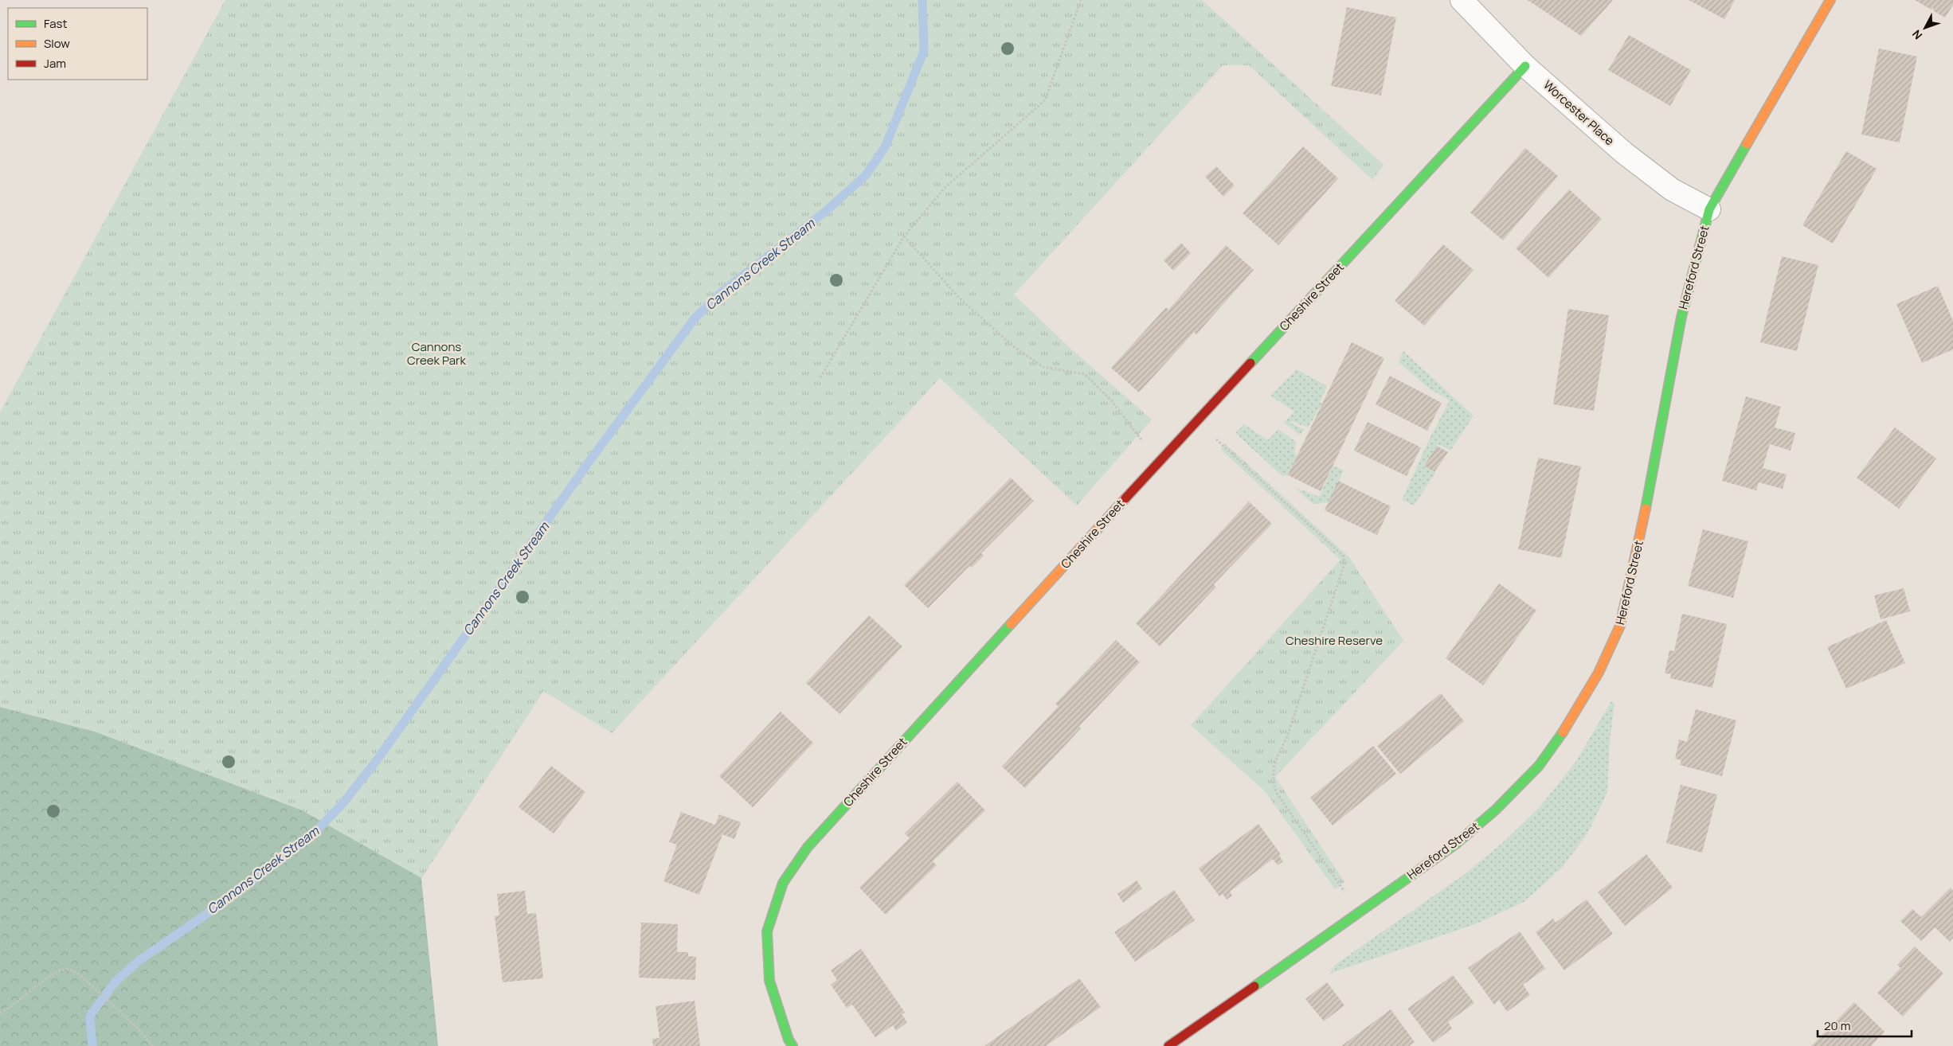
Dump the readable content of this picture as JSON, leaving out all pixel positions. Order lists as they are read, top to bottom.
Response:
{
  "streets": {
    "street": ["Worcester Place", "Hereford Street", "Cheshire Street"]
  },
  "crossings": [
    ["Worcester Place", "Hereford Street"],
    ["Worcester Place", "Cheshire Street"]
  ],
  "water": ["Cannons Creek Stream"],
  "parks": ["Cannons Creek Park", "Cheshire Reserve"],
  "legend": ["Fast", "Slow", "Jam"],
  "scale_bar": "20 m",
  "north": "bottom left"
}
